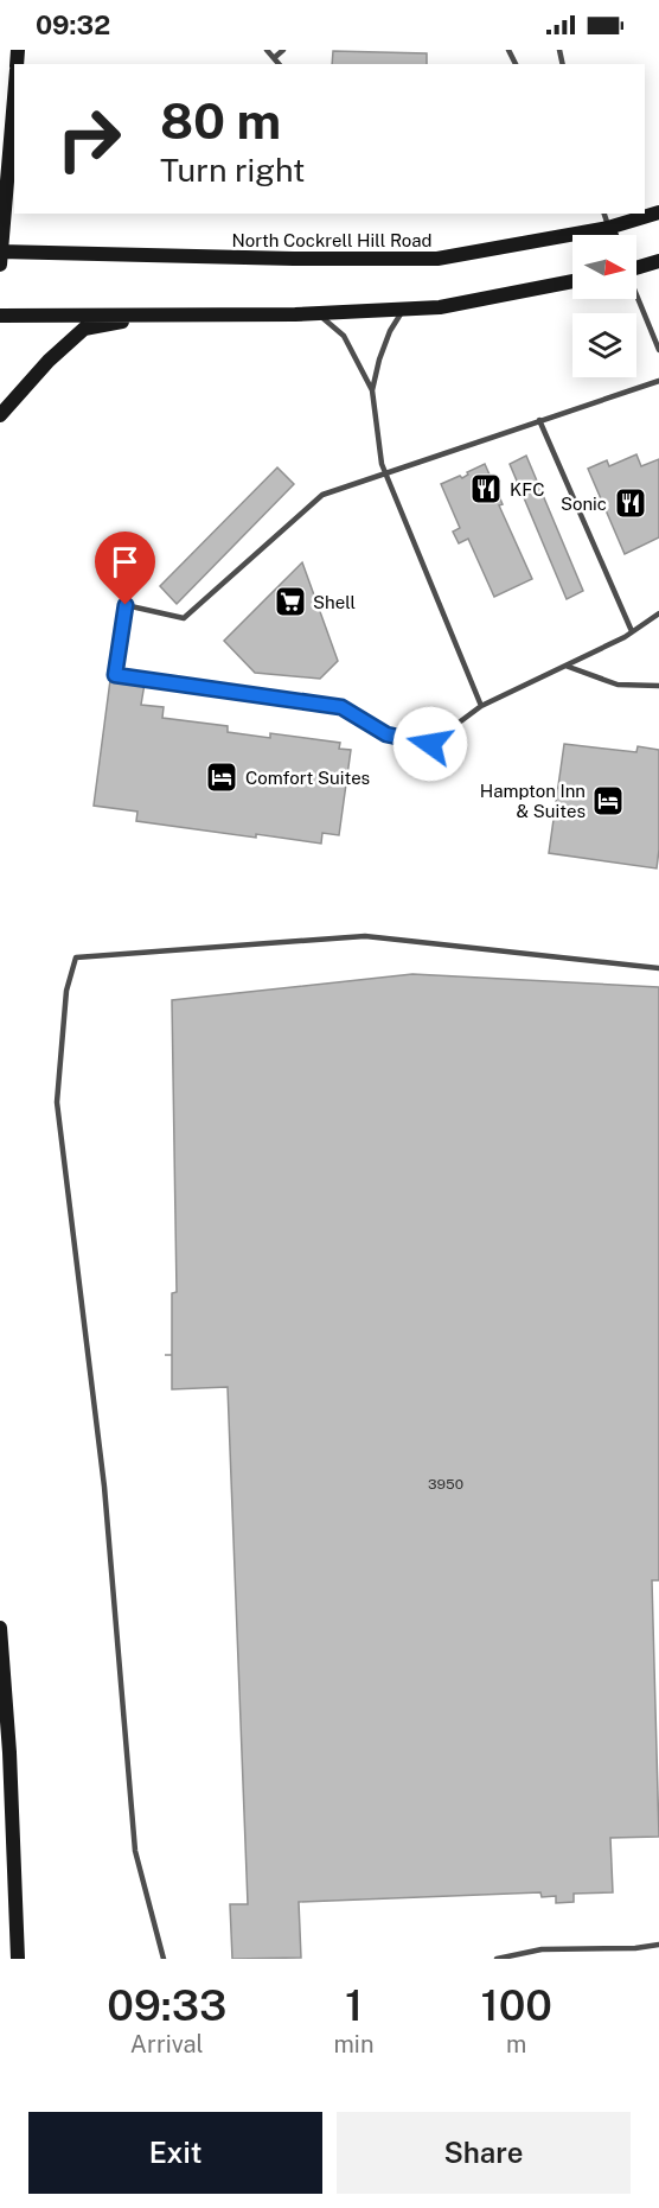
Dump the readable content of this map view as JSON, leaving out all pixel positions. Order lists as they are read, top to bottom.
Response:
{
  "streets": {
    "street": ["North Cockrell Hill Road"]
  },
  "places": {
    "restaurant": ["KFC", "Sonic"],
    "supermarket": ["Shell"],
    "hotel": ["Comfort Suites", "Hampton Inn & Suites"]
  },
  "house_numbers": ["3950"],
  "north": "right",
  "page": {
    "status": "09:32",
    "turn": ["80 m", "Turn right"],
    "eta": [
      "09:33",
      "Arrival",
      "1",
      "min",
      "100",
      "m"
    ],
    "buttons": ["Exit", "Share"]
  }
}
